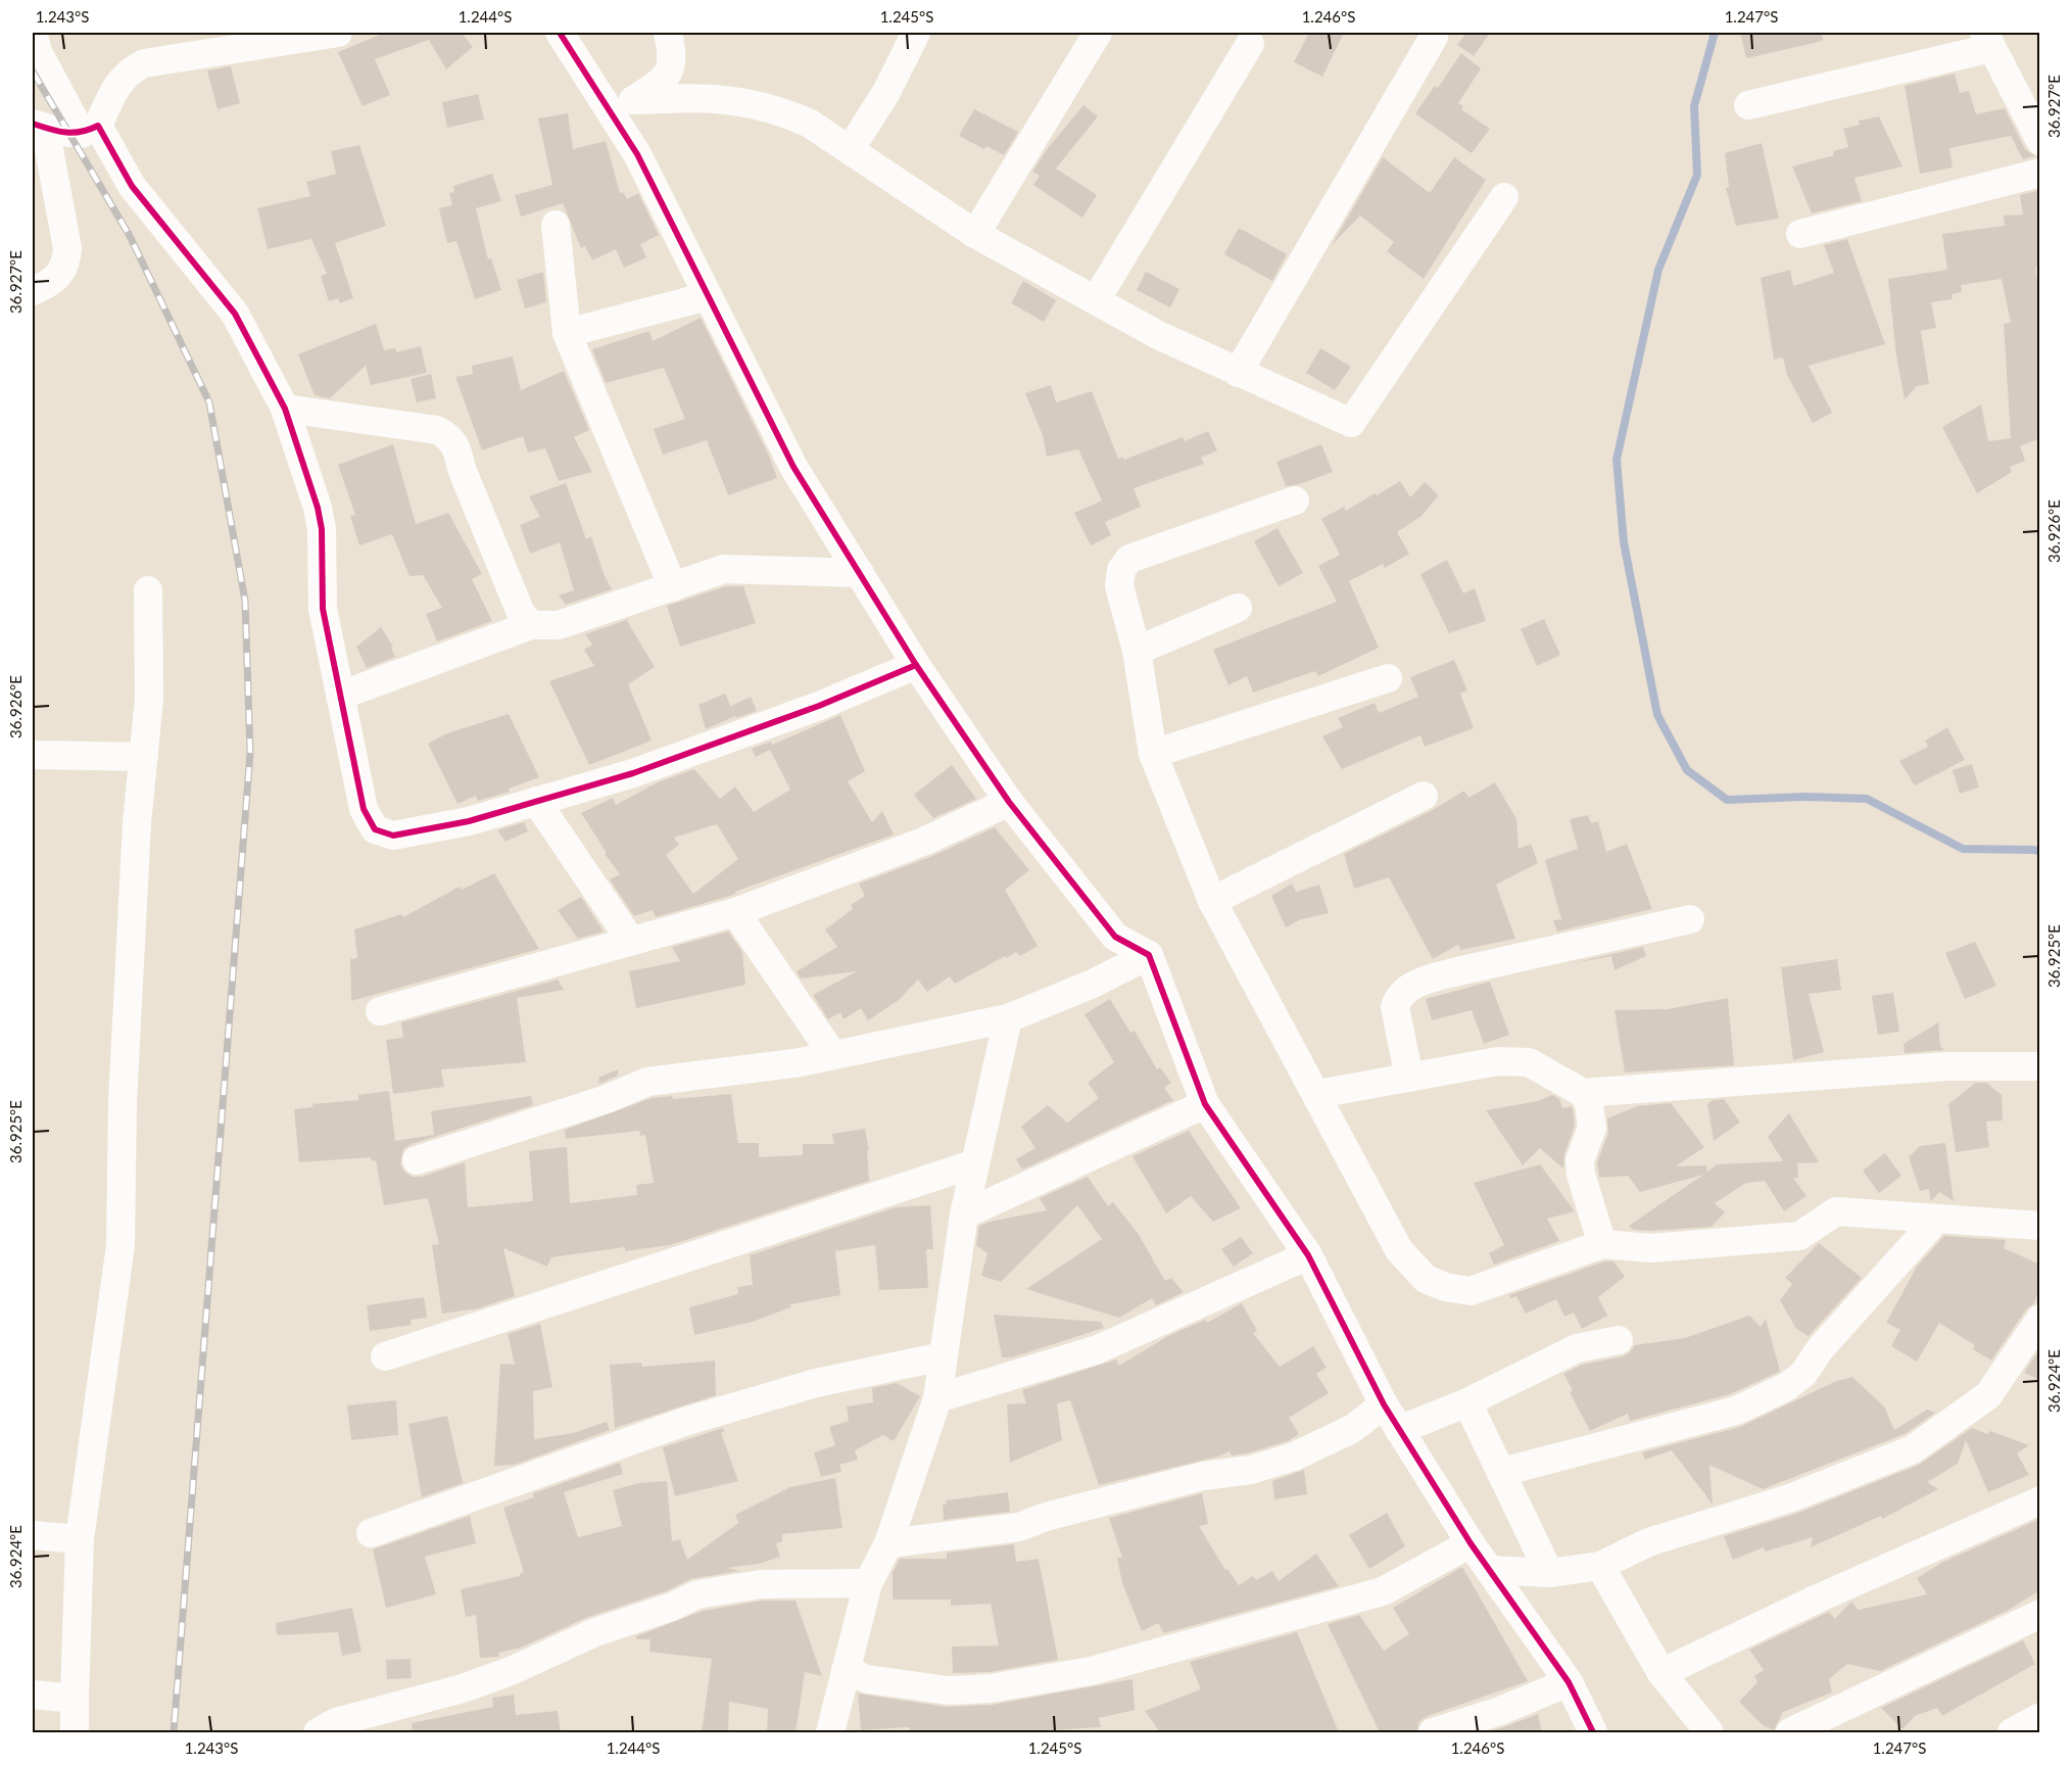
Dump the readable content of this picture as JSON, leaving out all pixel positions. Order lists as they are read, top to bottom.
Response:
{
  "coordinates": [
    "1.243°S",
    "1.244°S",
    "1.245°S",
    "1.246°S",
    "1.247°S",
    "36.927°E",
    "36.926°E",
    "36.925°E",
    "36.924°E"
  ]
}
